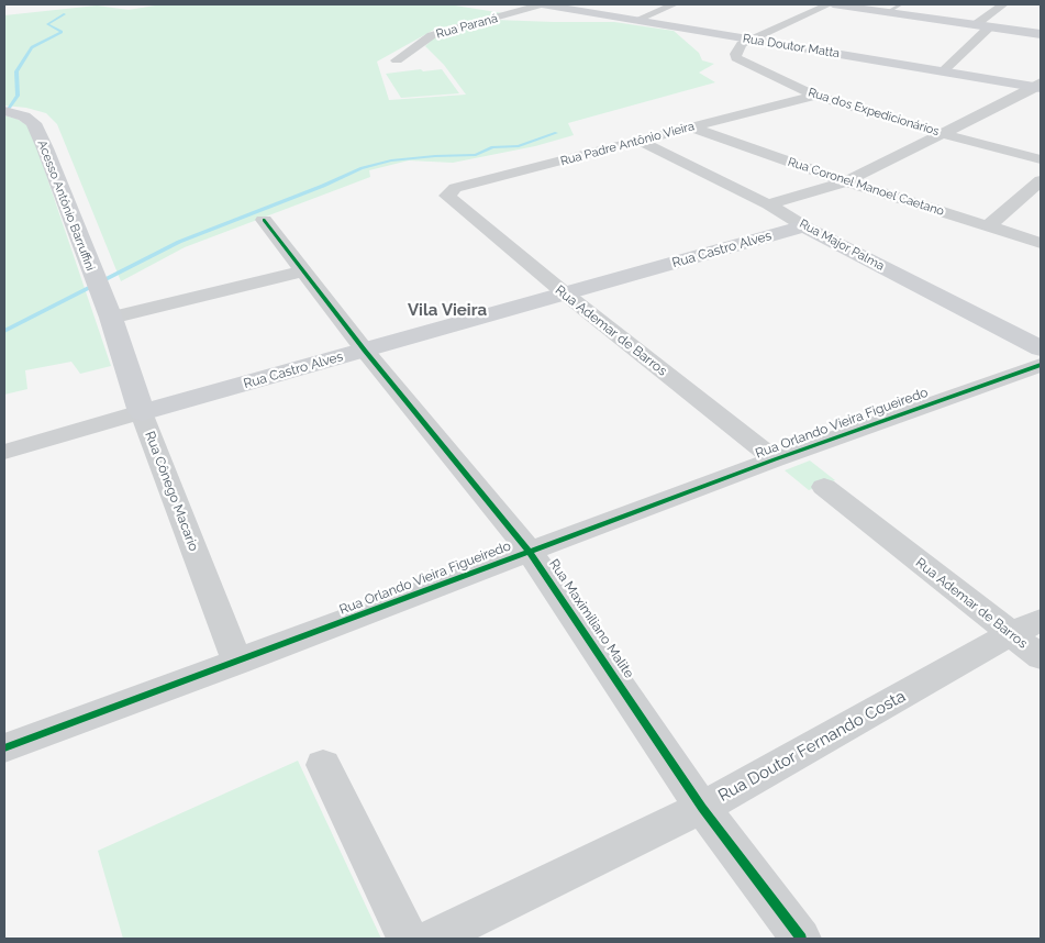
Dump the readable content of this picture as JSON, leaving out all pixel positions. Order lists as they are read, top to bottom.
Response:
{
  "streets": {
    "street": [
      "Rua Paraná",
      "Rua Doutor Matta",
      "Rua dos Expedicionários",
      "Rua Padre Antônio Vieira",
      "Rua Coronel Manoel Caetano",
      "Acesso Antônio Barruffini",
      "Rua Major Palma",
      "Rua Castro Alves",
      "Rua Ademar de Barros",
      "Rua Orlando Vieira Figueiredo",
      "Rua Cônego Macario",
      "Rua Maximiliano Malite",
      "Rua Doutor Fernando Costa"
    ]
  },
  "crossings": [
    ["Rua Paraná", "Rua Doutor Matta"],
    ["Rua Doutor Matta", "Rua dos Expedicionários"],
    ["Rua dos Expedicionários", "Rua Padre Antônio Vieira"],
    ["Rua Padre Antônio Vieira", "Rua Coronel Manoel Caetano"],
    ["Rua Padre Antônio Vieira", "Rua Major Palma"],
    ["Rua Padre Antônio Vieira", "Rua Ademar de Barros"],
    ["Acesso Antônio Barruffini", "Rua Cônego Macario"],
    ["Rua Major Palma", "Rua Castro Alves"],
    ["Rua Castro Alves", "Rua Ademar de Barros"],
    ["Rua Castro Alves", "Rua Cônego Macario"],
    ["Rua Castro Alves", "Rua Maximiliano Malite"],
    ["Rua Ademar de Barros", "Rua Orlando Vieira Figueiredo"],
    ["Rua Ademar de Barros", "Rua Doutor Fernando Costa"],
    ["Rua Orlando Vieira Figueiredo", "Rua Cônego Macario"],
    ["Rua Orlando Vieira Figueiredo", "Rua Maximiliano Malite"],
    ["Rua Maximiliano Malite", "Rua Doutor Fernando Costa"]
  ],
  "districts": ["Vila Vieira"]
}
